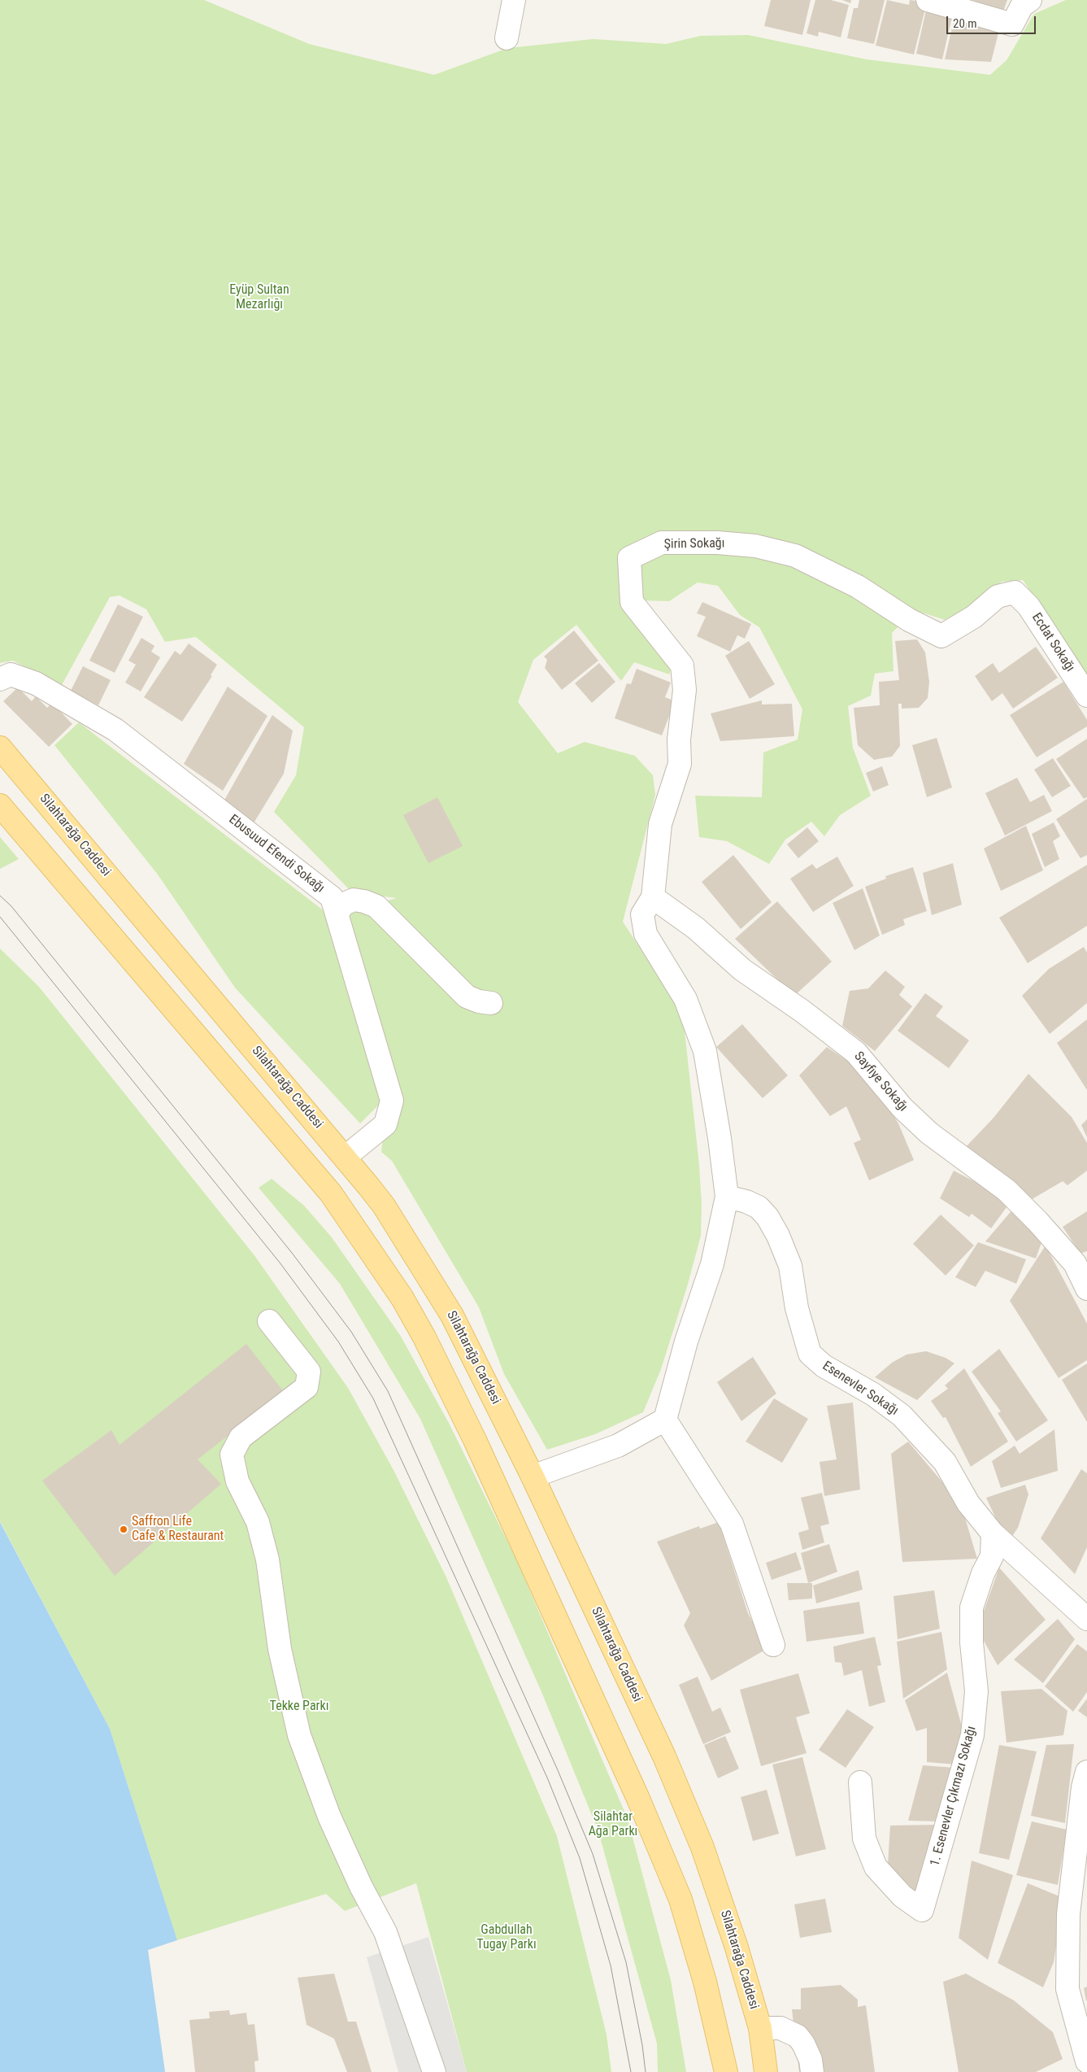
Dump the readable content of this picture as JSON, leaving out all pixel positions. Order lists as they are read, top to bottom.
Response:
{
  "streets": {
    "main road": ["Silahtarağa Caddesi"],
    "street": [
      "Şirin Sokağı",
      "Ecdat Sokağı",
      "Ebusuud Efendi Sokağı",
      "Sayfiye Sokağı",
      "Esenevler Sokağı",
      "1. Esenevler Çıkmazı Sokağı"
    ]
  },
  "crossings": [
    ["Şirin Sokağı", "Ecdat Sokağı"],
    ["Şirin Sokağı", "Sayfiye Sokağı"],
    ["Silahtarağa Caddesi", "Ebusuud Efendi Sokağı"],
    ["Esenevler Sokağı", "1. Esenevler Çıkmazı Sokağı"]
  ],
  "parks": [
    "Eyüp Sultan Mezarlığı",
    "Tekke Parkı",
    "Silahtar Ağa Parkı",
    "Gabdullah Tugay Parkı"
  ],
  "places": ["Saffron Life Cafe & Restaurant"],
  "scale_bar": "20 m"
}
